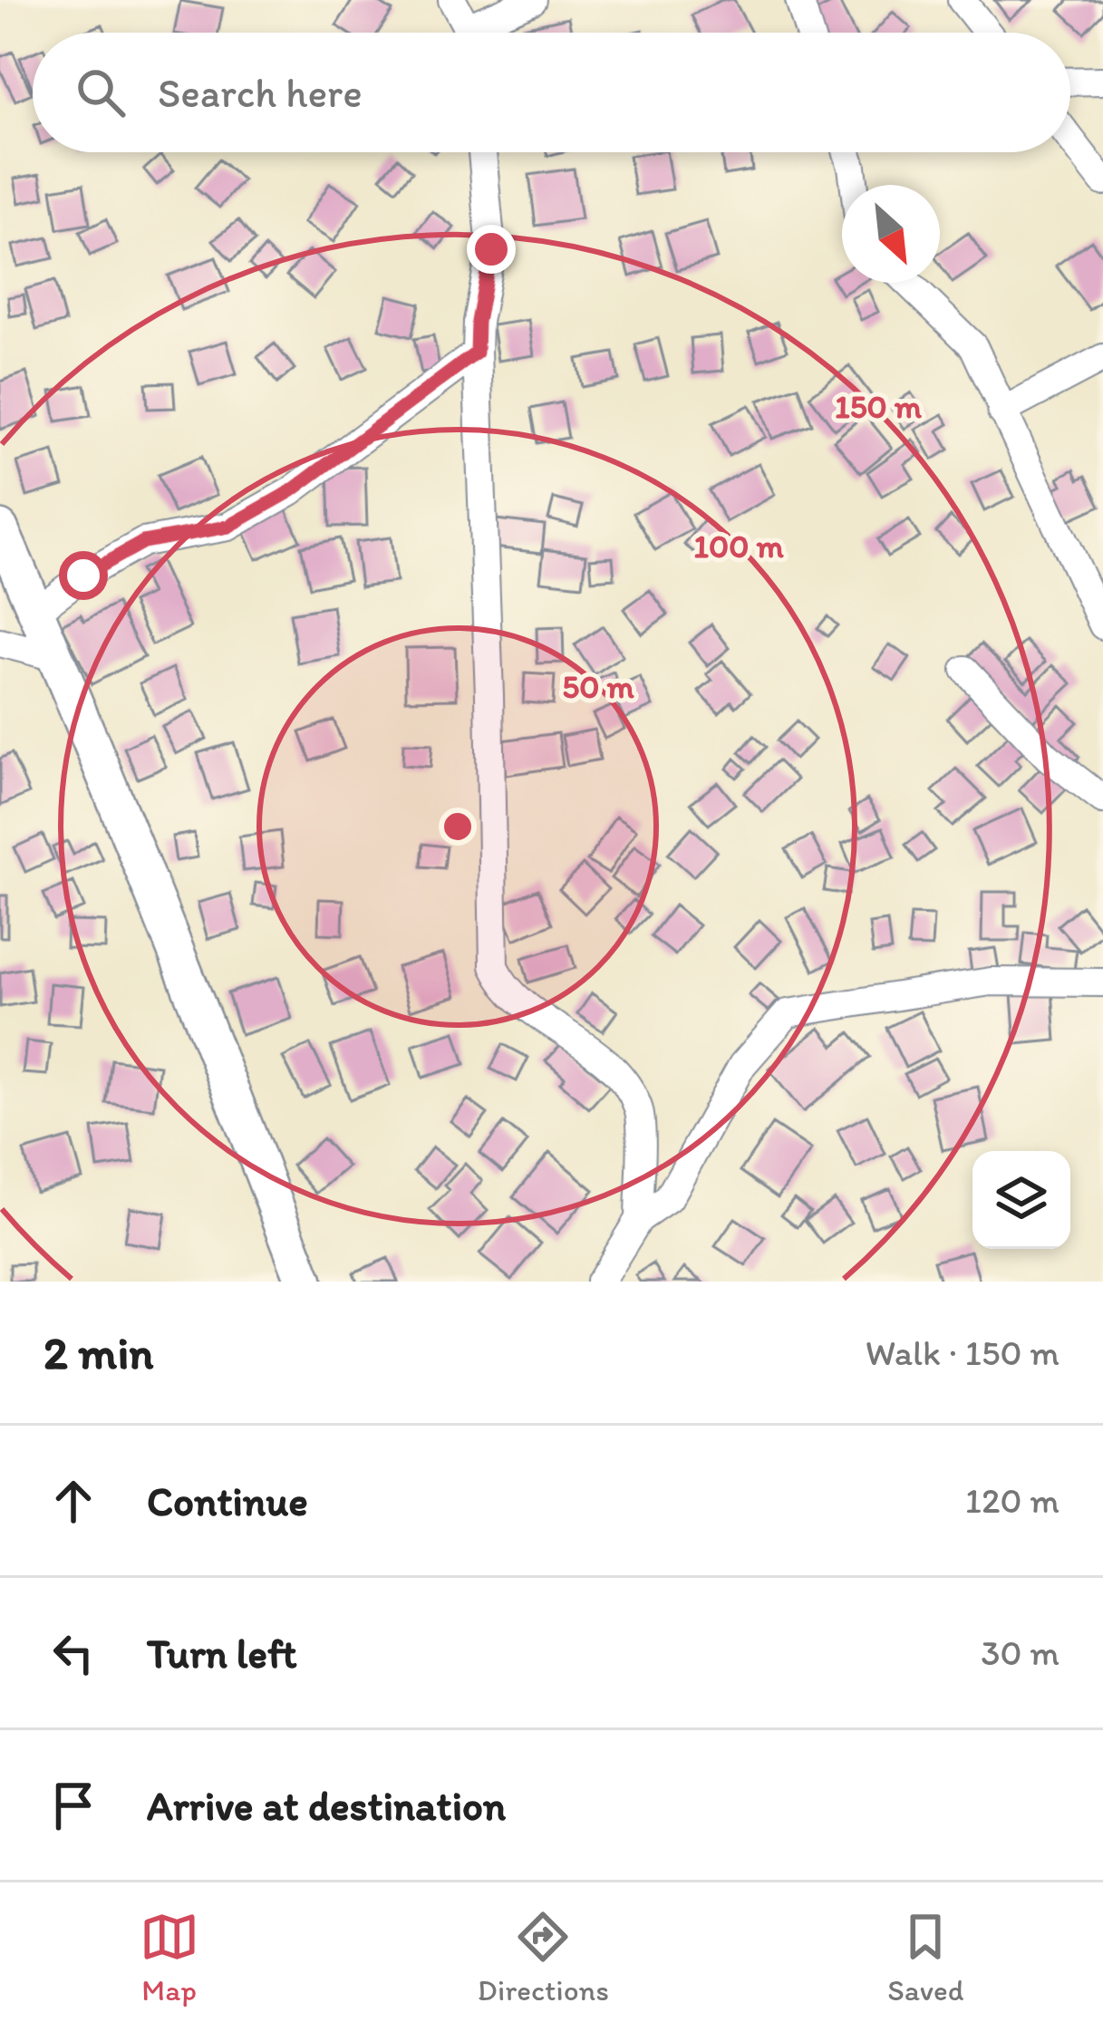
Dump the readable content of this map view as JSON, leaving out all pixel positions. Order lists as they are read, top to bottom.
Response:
{
  "north": "bottom right",
  "page": {
    "search": "Search here",
    "heading": ["2 min", "Walk · 150 m"],
    "list": [
      ["Continue", "120 m"],
      ["Turn left", "30 m"],
      "Arrive at destination"
    ],
    "nav": ["Map", "Directions", "Saved"]
  },
  "rings": ["150 m", "100 m", "50 m"]
}
